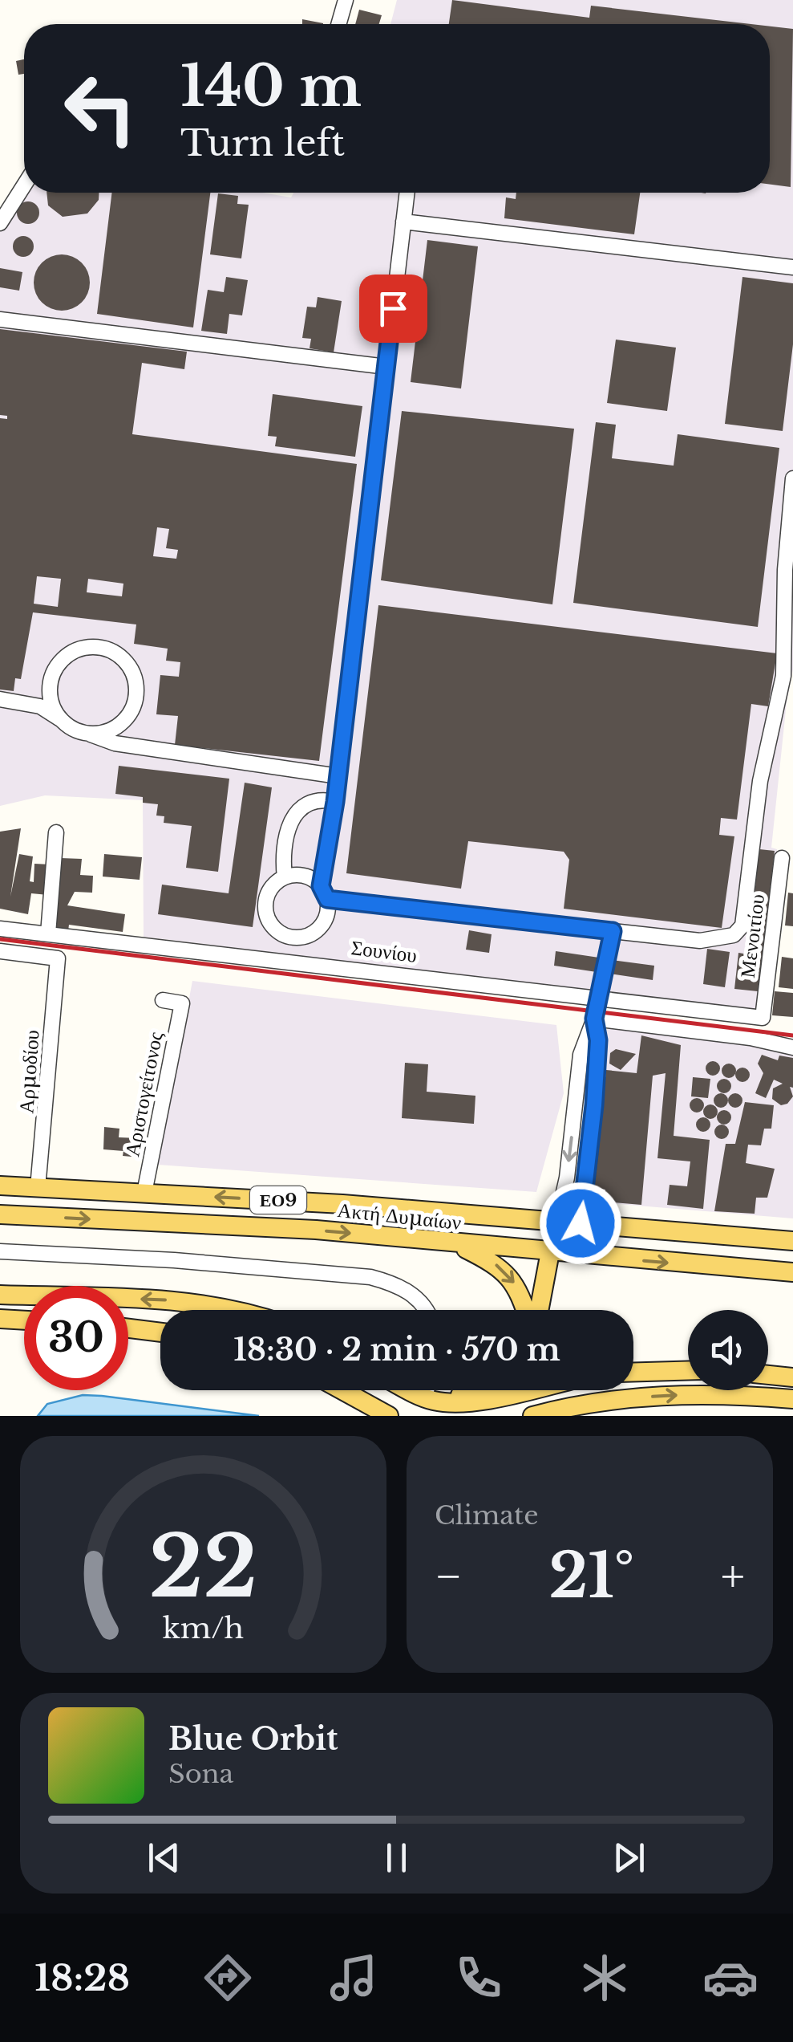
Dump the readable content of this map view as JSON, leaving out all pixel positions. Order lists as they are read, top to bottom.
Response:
{
  "streets": {
    "main road": ["ΕΟ9", "Ακτή Δυμαίων"],
    "street": [
      "Μενοιτίου",
      "Σουνίου",
      "Αρμοδίου",
      "Αριστογείτονος"
    ]
  },
  "crossings": [
    ["Μενοιτίου", "Σουνίου"],
    ["Αρμοδίου", "Ακτή Δυμαίων"],
    ["Αριστογείτονος", "Ακτή Δυμαίων"]
  ],
  "page": {
    "turn": ["140 m", "Turn left"],
    "limit": "30",
    "trip": "18:30 · 2 min · 570 m",
    "tile": "Climate",
    "heat": ["−", "21°", "+"],
    "song": ["Blue Orbit", "Sona"],
    "tabs": "18:28",
    "gauge": ["22", "km/h"]
  }
}
